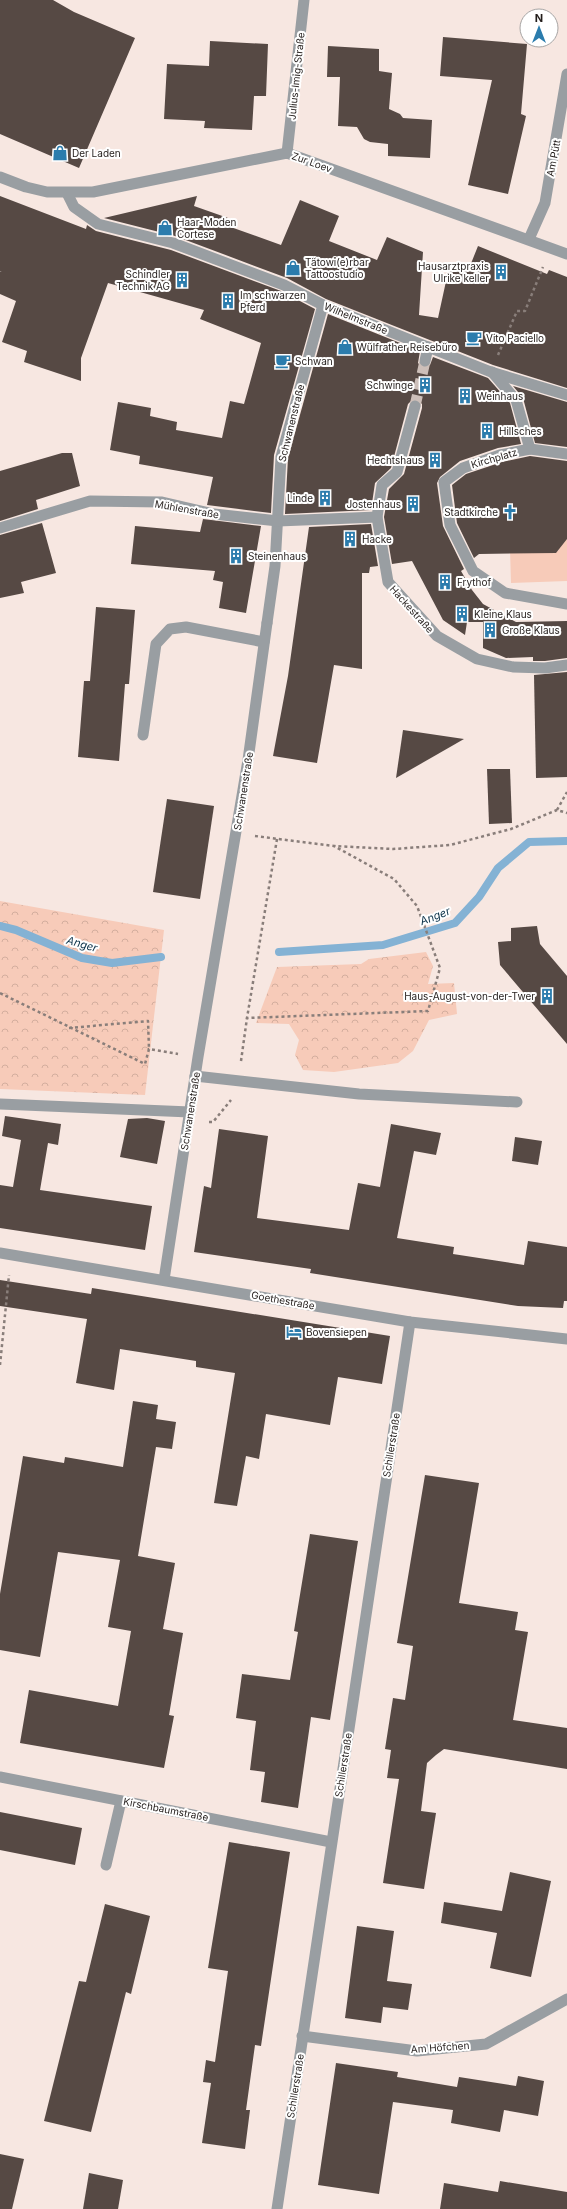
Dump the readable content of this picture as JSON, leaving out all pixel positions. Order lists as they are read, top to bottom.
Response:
{
  "streets": {
    "street": [
      "Julius-Imig-Straße",
      "Am Pütt",
      "Zur Loev",
      "Wilhelmstraße",
      "Schwanenstraße",
      "Kirchplatz",
      "Mühlenstraße",
      "Hackestraße",
      "Goethestraße",
      "Schillerstraße",
      "Kirschbaumstraße",
      "Am Höfchen"
    ]
  },
  "crossings": [
    ["Julius-Imig-Straße", "Zur Loev"],
    ["Am Pütt", "Zur Loev"],
    ["Zur Loev", "Wilhelmstraße"],
    ["Wilhelmstraße", "Schwanenstraße"],
    ["Wilhelmstraße", "Kirchplatz"],
    ["Schwanenstraße", "Mühlenstraße"],
    ["Schwanenstraße", "Goethestraße"],
    ["Mühlenstraße", "Hackestraße"],
    ["Goethestraße", "Schillerstraße"],
    ["Schillerstraße", "Kirschbaumstraße"],
    ["Schillerstraße", "Am Höfchen"]
  ],
  "water": ["Anger"],
  "places": {
    "shop": [
      "Der Laden",
      "Haar-Moden Cortese",
      "Tätowi(e)rbar Tattoostudio",
      "Wülfrather Reisebüro"
    ],
    "building": [
      "Hausarztpraxis Ulrike keller",
      "Schindler Technik AG",
      "Im schwarzen Pferd",
      "Schwinge",
      "Weinhaus",
      "Hillsches",
      "Hechtshaus",
      "Linde",
      "Jostenhaus",
      "Hacke",
      "Steinenhaus",
      "Frythof",
      "Kleine Klaus",
      "Große Klaus",
      "Haus-August-von-der-Twer"
    ],
    "cafe": ["Vito Paciello", "Schwan"],
    "church": ["Stadtkirche"],
    "hotel": ["Bovensiepen"]
  },
  "north": "top"
}
